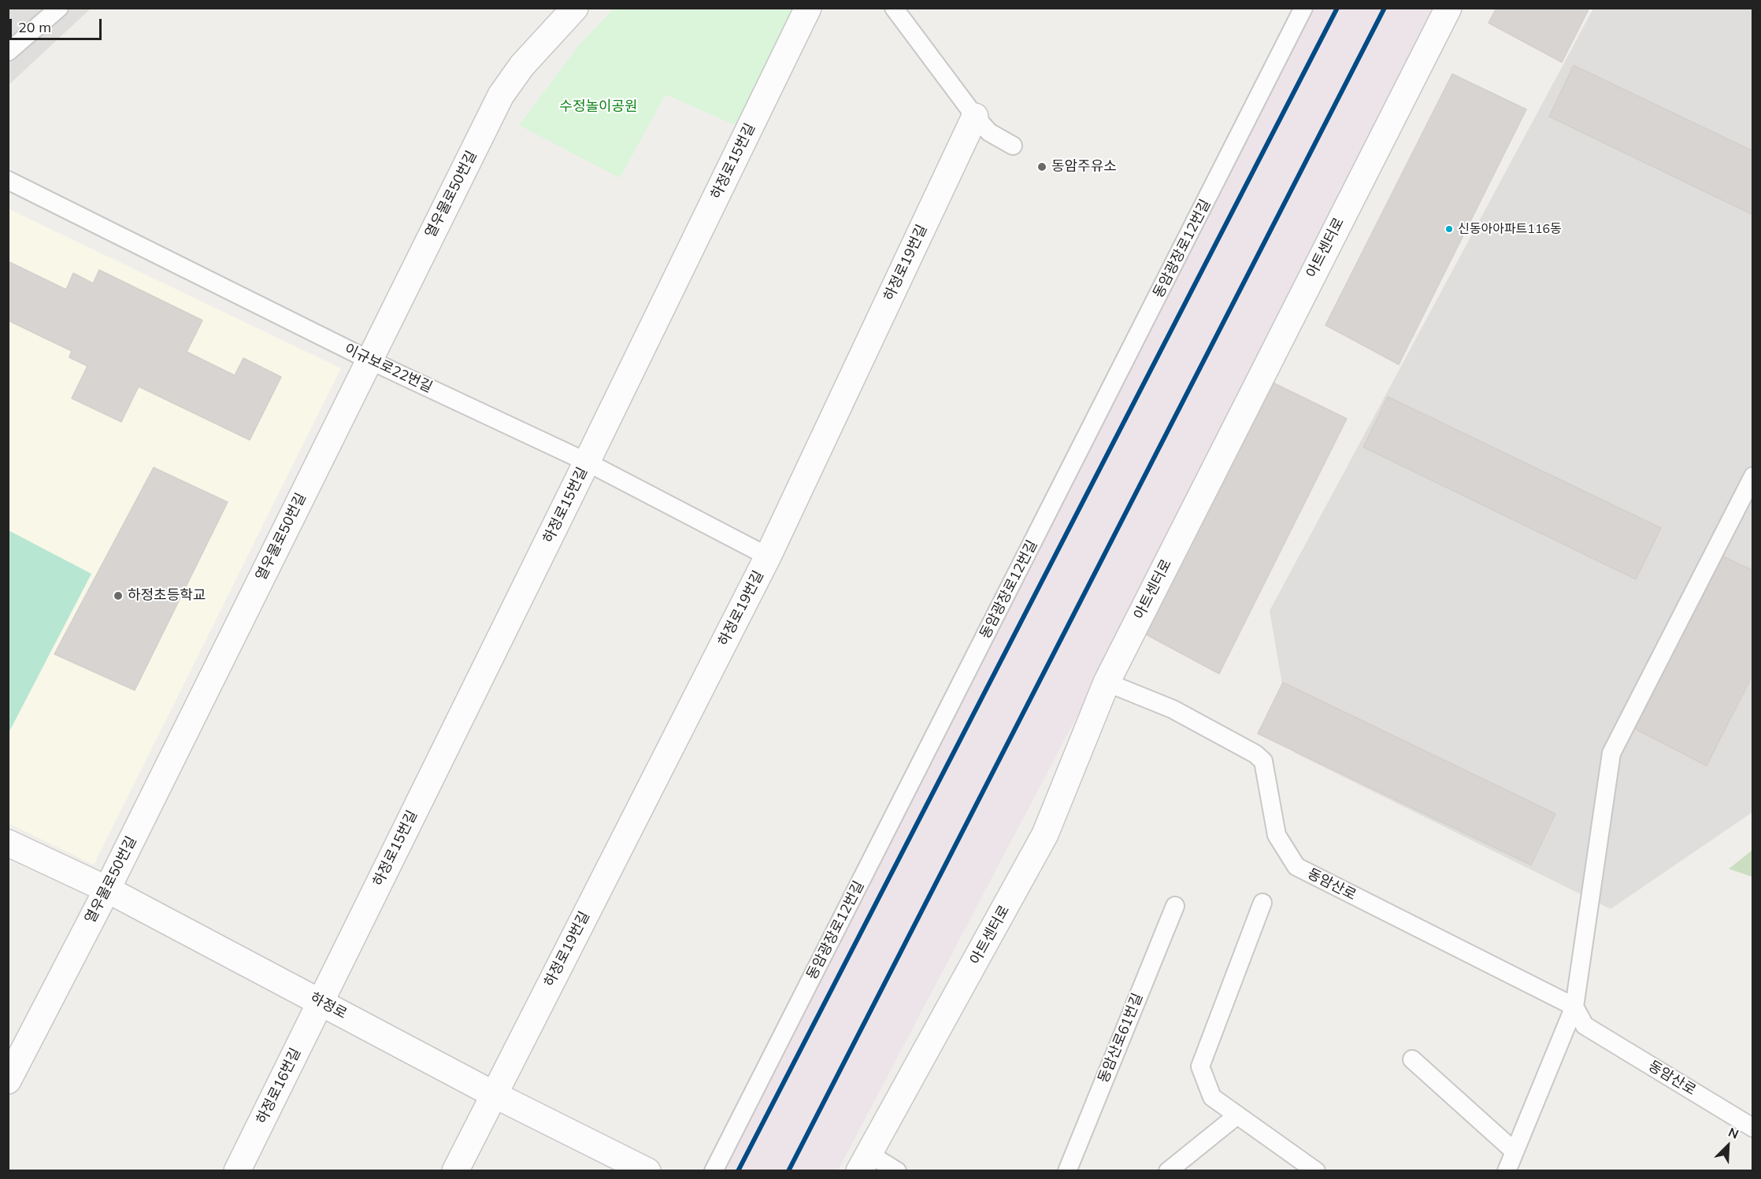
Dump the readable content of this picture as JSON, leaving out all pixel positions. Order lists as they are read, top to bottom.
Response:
{
  "streets": {
    "street": [
      "하정로15번길",
      "열우물로50번길",
      "아트센터로",
      "하정로19번길",
      "하정로",
      "하정로16번길"
    ],
    "lane": [
      "동암광장로12번길",
      "이규보로22번길",
      "동암산로",
      "동암산로61번길"
    ]
  },
  "crossings": [
    ["하정로15번길", "이규보로22번길"],
    ["하정로15번길", "하정로"],
    ["하정로15번길", "하정로16번길"],
    ["열우물로50번길", "이규보로22번길"],
    ["열우물로50번길", "하정로"],
    ["아트센터로", "동암산로"],
    ["하정로19번길", "이규보로22번길"],
    ["하정로19번길", "하정로"],
    ["하정로", "하정로16번길"]
  ],
  "parks": ["수정놀이공원"],
  "places": ["동암주유소", "신동아아파트116동", "하정초등학교"],
  "scale_bar": "20 m",
  "north": "top right"
}
